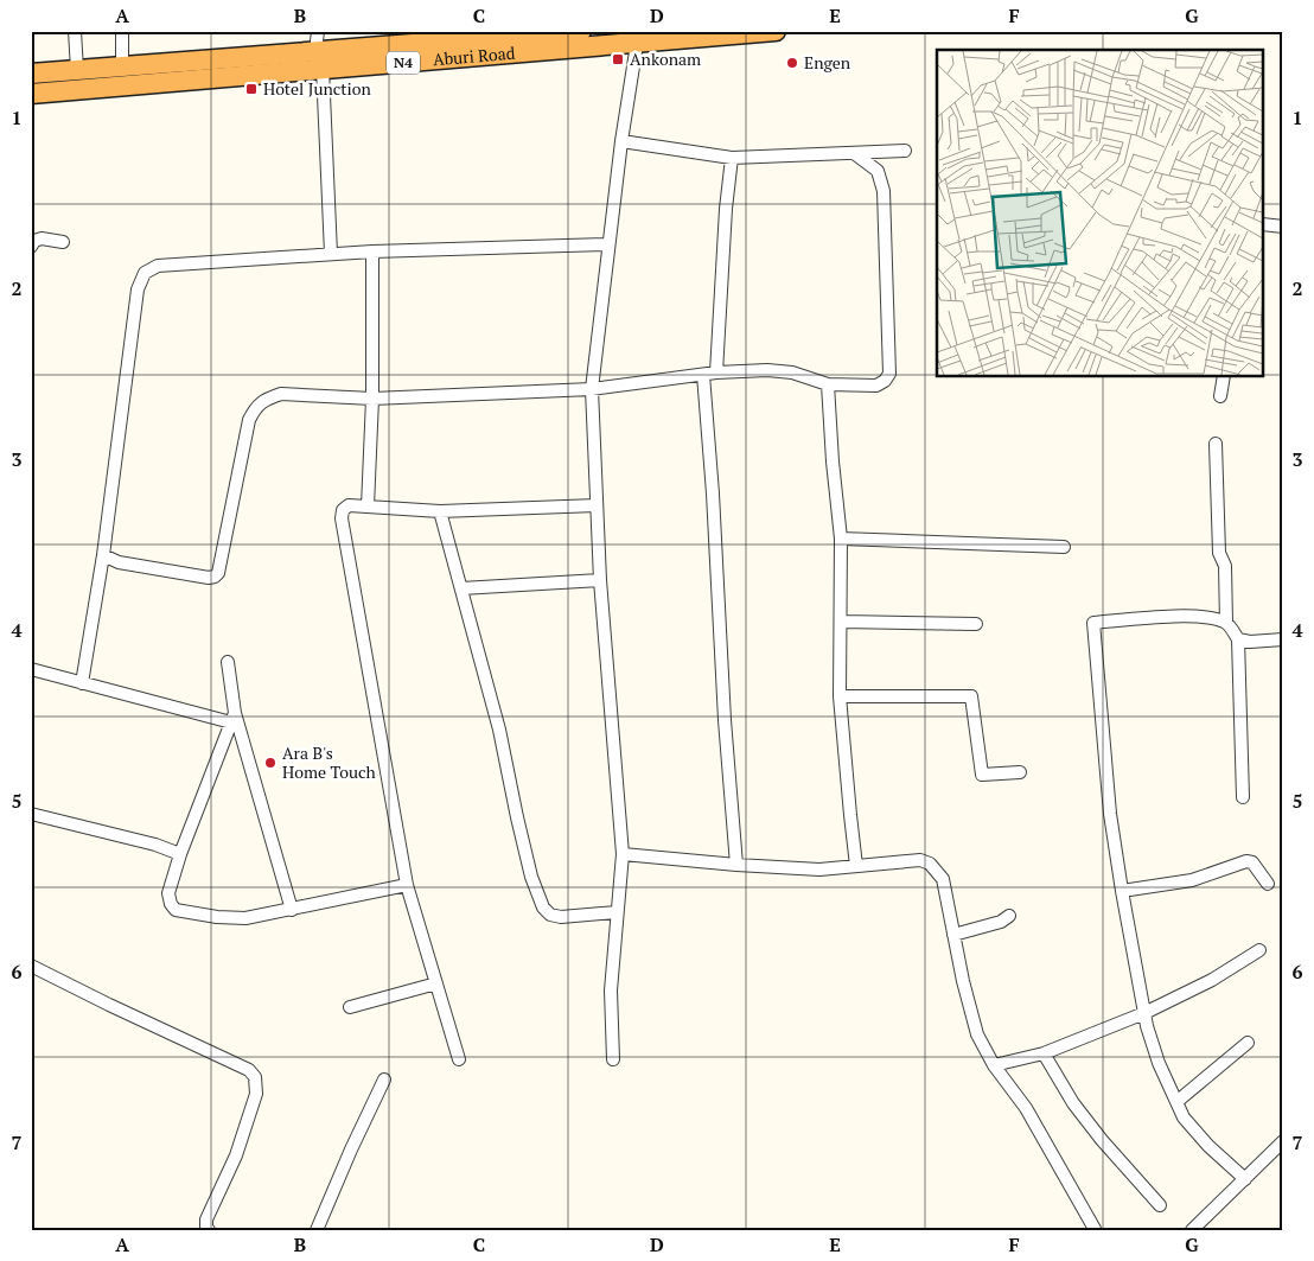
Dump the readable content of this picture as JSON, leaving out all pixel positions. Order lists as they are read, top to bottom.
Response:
{
  "streets": {
    "highway": ["Aburi Road", "N4"]
  },
  "places": {
    "transit": ["Ankonam", "Hotel Junction"],
    "other": ["Engen", "Ara B's Home Touch"]
  },
  "grid": {
    "columns": [
      "A",
      "B",
      "C",
      "D",
      "E",
      "F",
      "G"
    ],
    "rows": [
      "1",
      "2",
      "3",
      "4",
      "5",
      "6",
      "7"
    ]
  }
}
